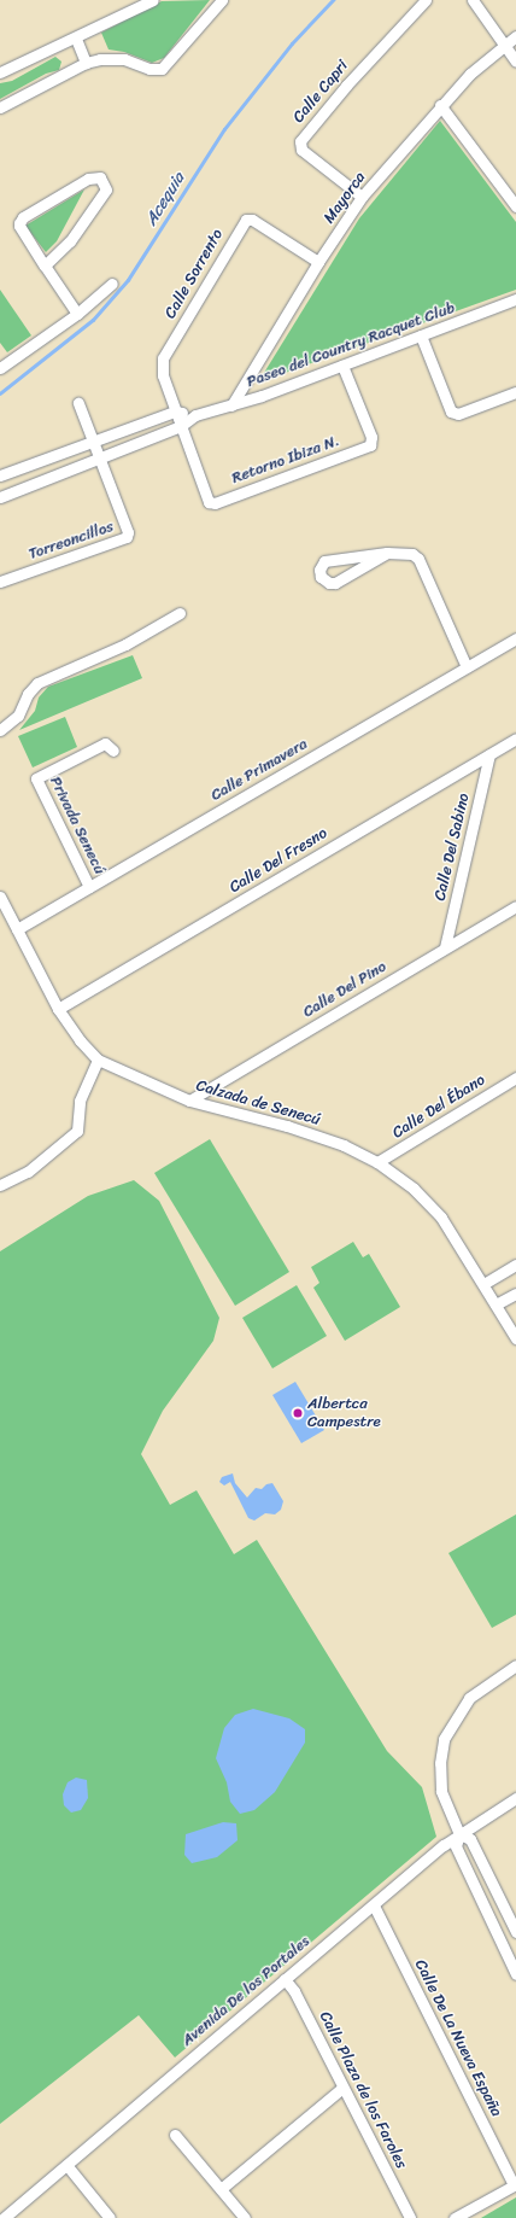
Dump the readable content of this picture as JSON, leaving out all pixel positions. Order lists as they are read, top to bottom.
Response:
{
  "streets": {
    "street": [
      "Calle Capri",
      "Mayorca",
      "Calle Sorrento",
      "Paseo del Country Racquet Club",
      "Retorno Ibiza N.",
      "Torreoncillos",
      "Calle Primavera",
      "Privada Senecú",
      "Calle Del Sabino",
      "Calle Del Fresno",
      "Calle Del Pino",
      "Calzada de Senecú",
      "Calle Del Ébano",
      "Avenida De los Portales",
      "Calle De La Nueva España",
      "Calle Plaza de los Faroles"
    ]
  },
  "crossings": [
    ["Calle Capri", "Mayorca"],
    ["Mayorca", "Calle Sorrento"],
    ["Mayorca", "Paseo del Country Racquet Club"],
    ["Calle Sorrento", "Paseo del Country Racquet Club"],
    ["Calle Sorrento", "Retorno Ibiza N."],
    ["Paseo del Country Racquet Club", "Retorno Ibiza N."],
    ["Paseo del Country Racquet Club", "Torreoncillos"],
    ["Calle Primavera", "Privada Senecú"],
    ["Calle Primavera", "Calzada de Senecú"],
    ["Calle Del Sabino", "Calle Del Fresno"],
    ["Calle Del Sabino", "Calle Del Pino"],
    ["Calle Del Fresno", "Calzada de Senecú"],
    ["Calle Del Pino", "Calzada de Senecú"],
    ["Calzada de Senecú", "Calle Del Ébano"],
    ["Avenida De los Portales", "Calle De La Nueva España"],
    ["Avenida De los Portales", "Calle Plaza de los Faroles"]
  ],
  "water": ["Acequia"],
  "places": ["Albertca Campestre"]
}
